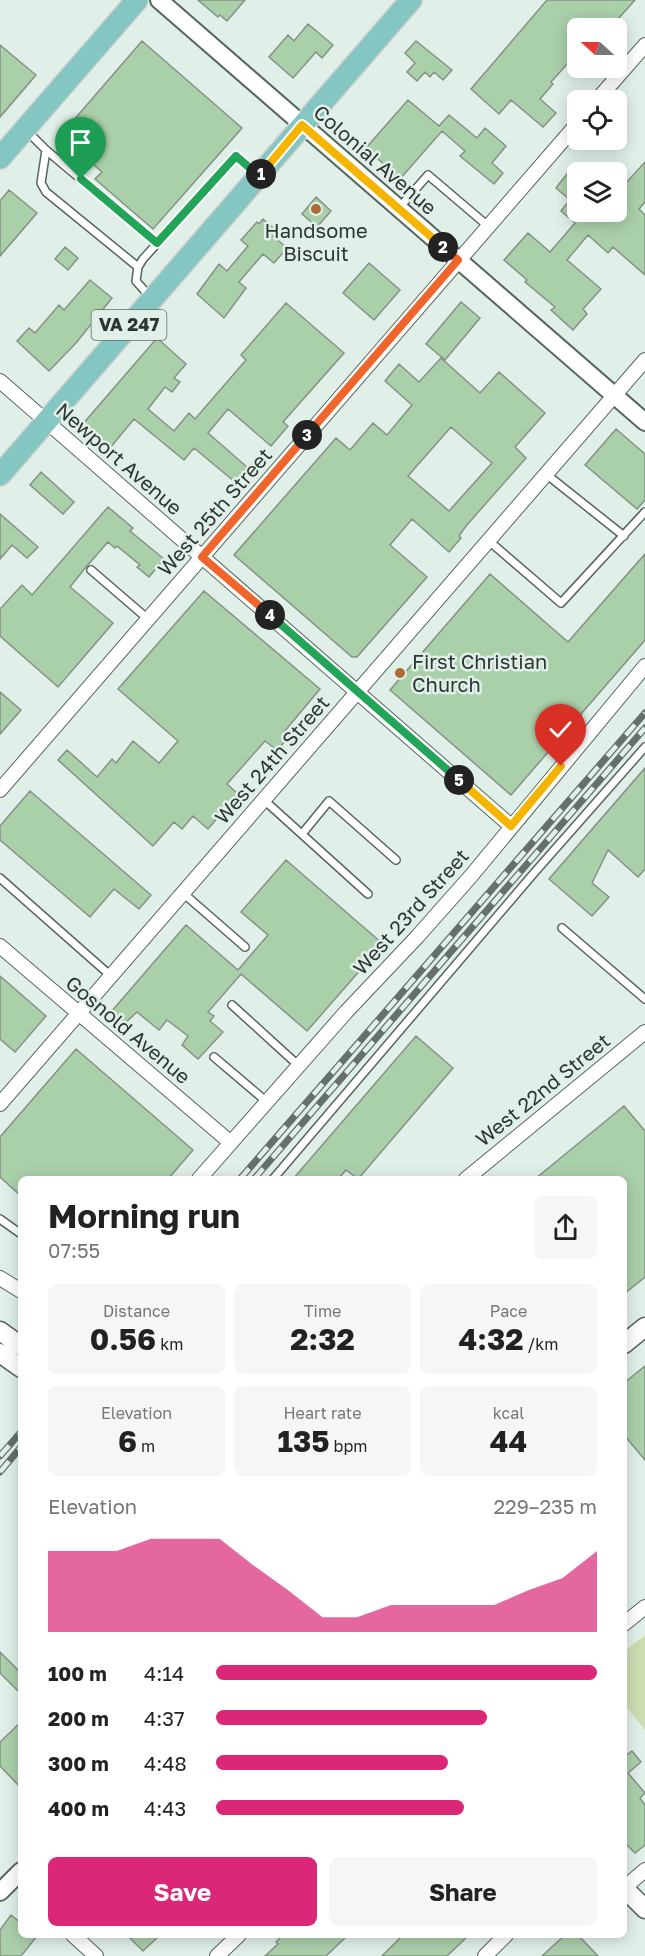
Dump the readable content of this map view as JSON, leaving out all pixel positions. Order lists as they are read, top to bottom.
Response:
{
  "streets": {
    "main road": ["VA 247"],
    "street": [
      "Colonial Avenue",
      "Newport Avenue",
      "West 25th Street",
      "West 24th Street",
      "West 23rd Street",
      "Gosnold Avenue",
      "West 22nd Street"
    ]
  },
  "crossings": [
    ["Colonial Avenue", "VA 247"],
    ["Colonial Avenue", "West 25th Street"],
    ["Colonial Avenue", "West 24th Street"],
    ["VA 247", "Newport Avenue"],
    ["Newport Avenue", "West 25th Street"],
    ["Newport Avenue", "West 24th Street"],
    ["Newport Avenue", "West 23rd Street"],
    ["West 24th Street", "Gosnold Avenue"],
    ["West 23rd Street", "Gosnold Avenue"]
  ],
  "places": ["Handsome Biscuit", "First Christian Church"],
  "north": "left",
  "page": {
    "pins": [
      "1",
      "2",
      "3",
      "4",
      "5"
    ],
    "heading": ["Morning run", "07:55"],
    "stats": [
      ["Distance", "0.56 km"],
      ["Time", "2:32"],
      ["Pace", "4:32 /km"],
      ["Elevation", "6 m"],
      ["Heart rate", "135 bpm"],
      ["kcal", "44"]
    ],
    "chart": ["Elevation", "229–235 m"],
    "list": [
      {
        "name": "100 m",
        "note": "4:14"
      },
      {
        "name": "200 m",
        "note": "4:37"
      },
      {
        "name": "300 m",
        "note": "4:48"
      },
      {
        "name": "400 m",
        "note": "4:43"
      }
    ],
    "buttons": ["Save", "Share"]
  }
}
